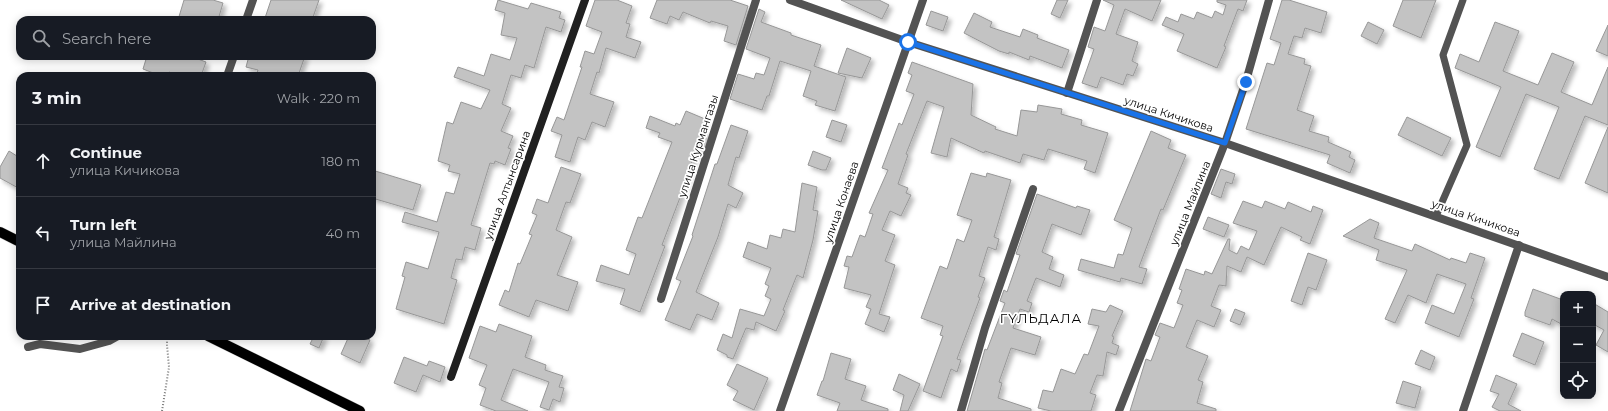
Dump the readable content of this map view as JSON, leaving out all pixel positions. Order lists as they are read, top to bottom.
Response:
{
  "streets": {
    "street": [
      "улица Кичикова",
      "улица Курмангазы",
      "улица Алтынсарина",
      "улица Конаева",
      "улица Майлина"
    ]
  },
  "crossings": [
    ["улица Кичикова", "улица Конаева"],
    ["улица Кичикова", "улица Майлина"]
  ],
  "districts": ["ГҮЛЬДАЛА"],
  "page": {
    "search": "Search here",
    "heading": ["3 min", "Walk · 220 m"],
    "list": [
      ["Continue", "улица Кичикова", "180 m"],
      ["Turn left", "улица Майлина", "40 m"],
      "Arrive at destination"
    ],
    "map_buttons": ["+", "−"]
  }
}
